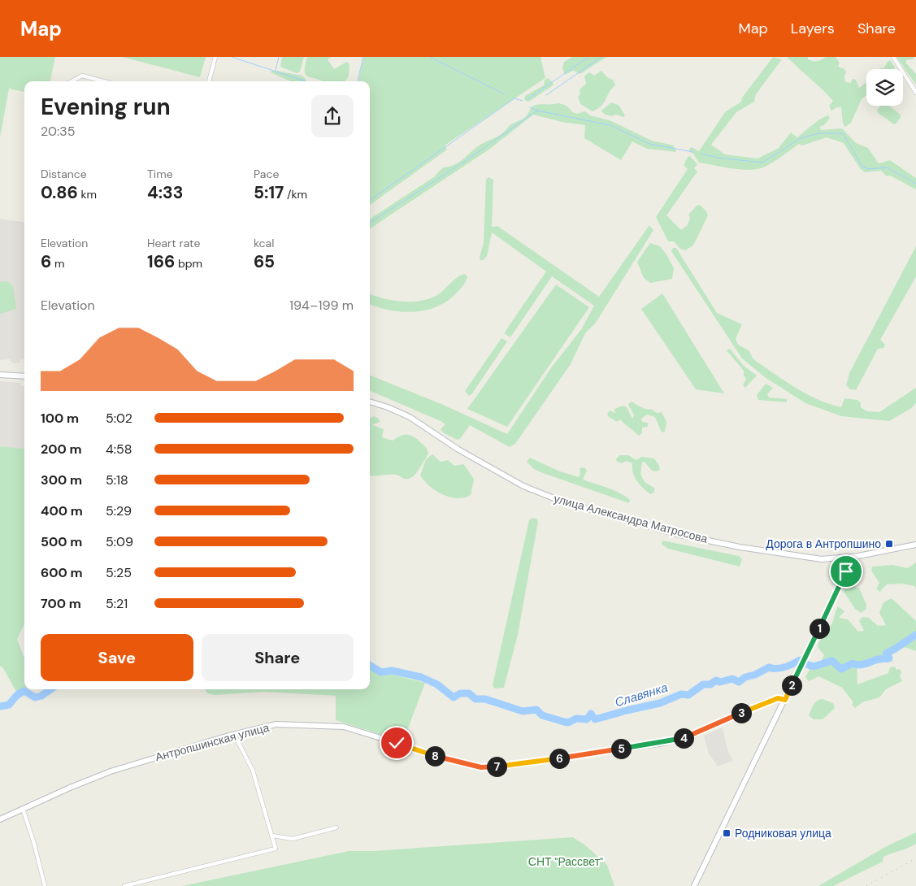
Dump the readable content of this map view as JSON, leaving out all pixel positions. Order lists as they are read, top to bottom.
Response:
{
  "streets": {
    "street": ["улица Александра Матросова", "Антропшинская улица"]
  },
  "water": ["Славянка"],
  "parks": ["СНТ \"Рассвет\""],
  "places": {
    "transit": ["Дорога в Антропшино", "Родниковая улица"]
  },
  "page": {
    "header": "Map",
    "nav": ["Map", "Layers", "Share"],
    "heading": ["Evening run", "20:35"],
    "stats": [
      ["Distance", "0.86 km"],
      ["Time", "4:33"],
      ["Pace", "5:17 /km"],
      ["Elevation", "6 m"],
      ["Heart rate", "166 bpm"],
      ["kcal", "65"]
    ],
    "chart": ["Elevation", "194–199 m"],
    "list": [
      {
        "name": "100 m",
        "note": "5:02"
      },
      {
        "name": "200 m",
        "note": "4:58"
      },
      {
        "name": "300 m",
        "note": "5:18"
      },
      {
        "name": "400 m",
        "note": "5:29"
      },
      {
        "name": "500 m",
        "note": "5:09"
      },
      {
        "name": "600 m",
        "note": "5:25"
      },
      {
        "name": "700 m",
        "note": "5:21"
      }
    ],
    "pins": [
      "1",
      "2",
      "3",
      "4",
      "5",
      "8",
      "6",
      "7"
    ],
    "buttons": ["Save", "Share"]
  }
}
